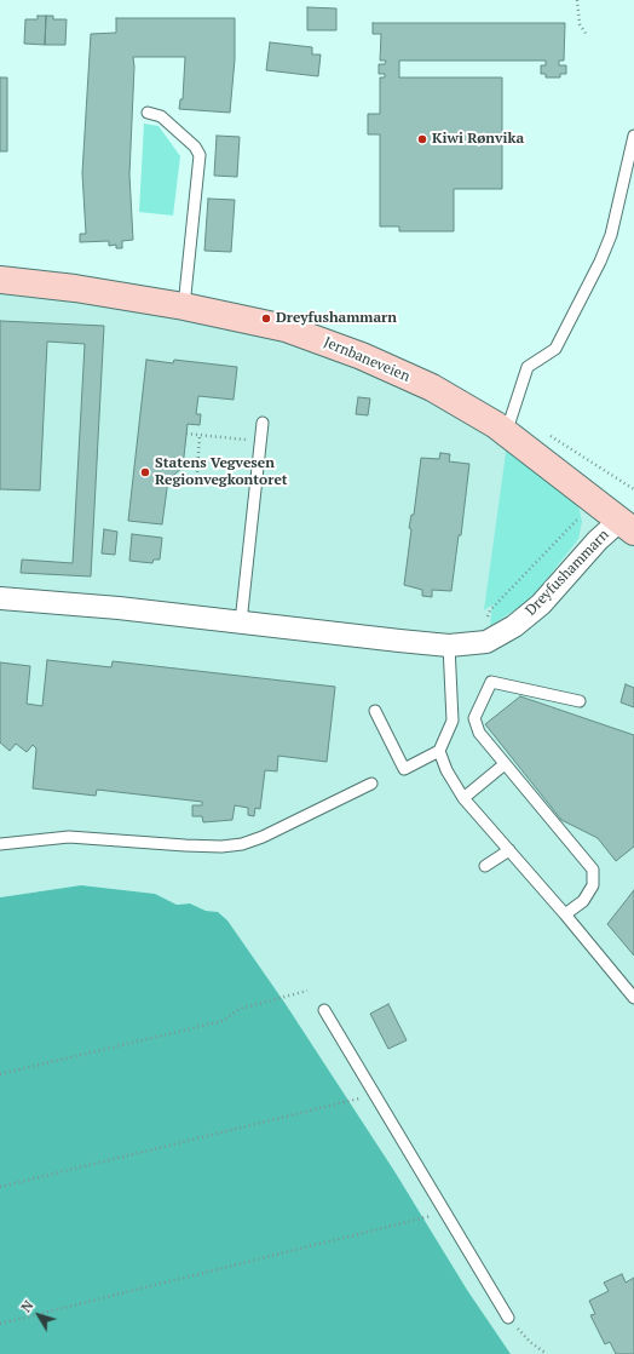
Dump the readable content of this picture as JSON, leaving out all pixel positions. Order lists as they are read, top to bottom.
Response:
{
  "streets": {
    "street": ["Jernbaneveien", "Dreyfushammarn"]
  },
  "crossings": [
    ["Jernbaneveien", "Dreyfushammarn"]
  ],
  "places": ["Kiwi Rønvika", "Dreyfushammarn", "Statens Vegvesen Regionvegkontoret"],
  "north": "top left"
}
